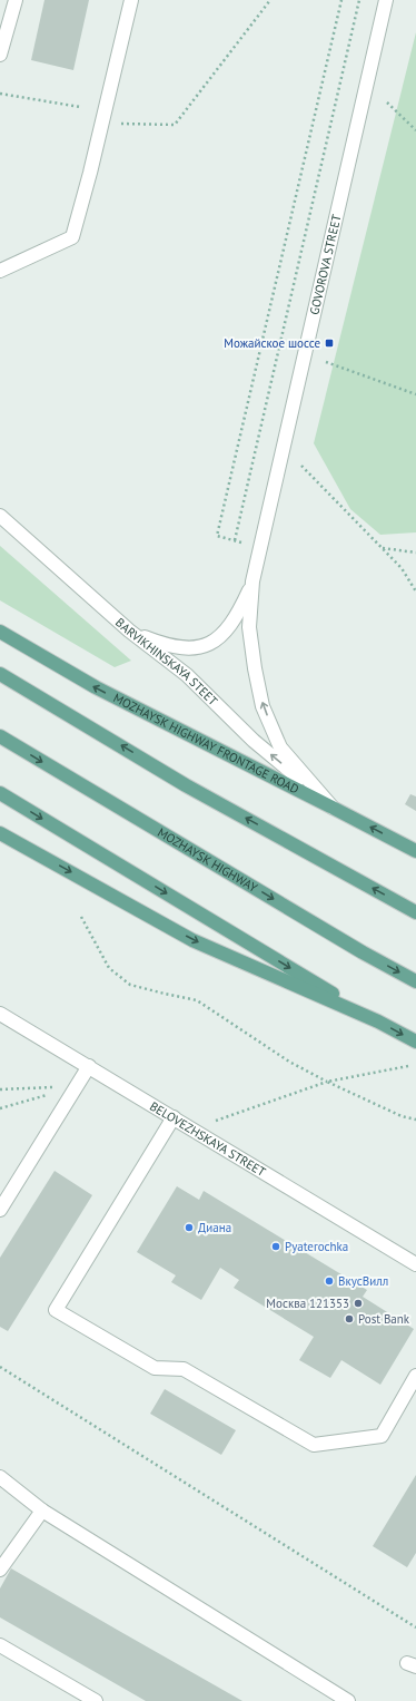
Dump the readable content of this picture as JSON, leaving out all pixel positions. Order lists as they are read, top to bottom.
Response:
{
  "streets": {
    "main road": ["MOZHAYSK HIGHWAY FRONTAGE ROAD", "MOZHAYSK HIGHWAY"],
    "street": ["GOVOROVA STREET", "BARVIKHINSKAYA STEET", "BELOVEZHSKAYA STREET"]
  },
  "crossings": [
    ["GOVOROVA STREET", "BARVIKHINSKAYA STEET"],
    ["GOVOROVA STREET", "MOZHAYSK HIGHWAY FRONTAGE ROAD"],
    ["BARVIKHINSKAYA STEET", "MOZHAYSK HIGHWAY FRONTAGE ROAD"]
  ],
  "one_way": ["BARVIKHINSKAYA STEET"],
  "places": {
    "transit": ["Можайское шоссе"],
    "other": [
      "Диана",
      "Pyaterochka",
      "ВкусВилл",
      "Москва 121353",
      "Post Bank"
    ]
  }
}
